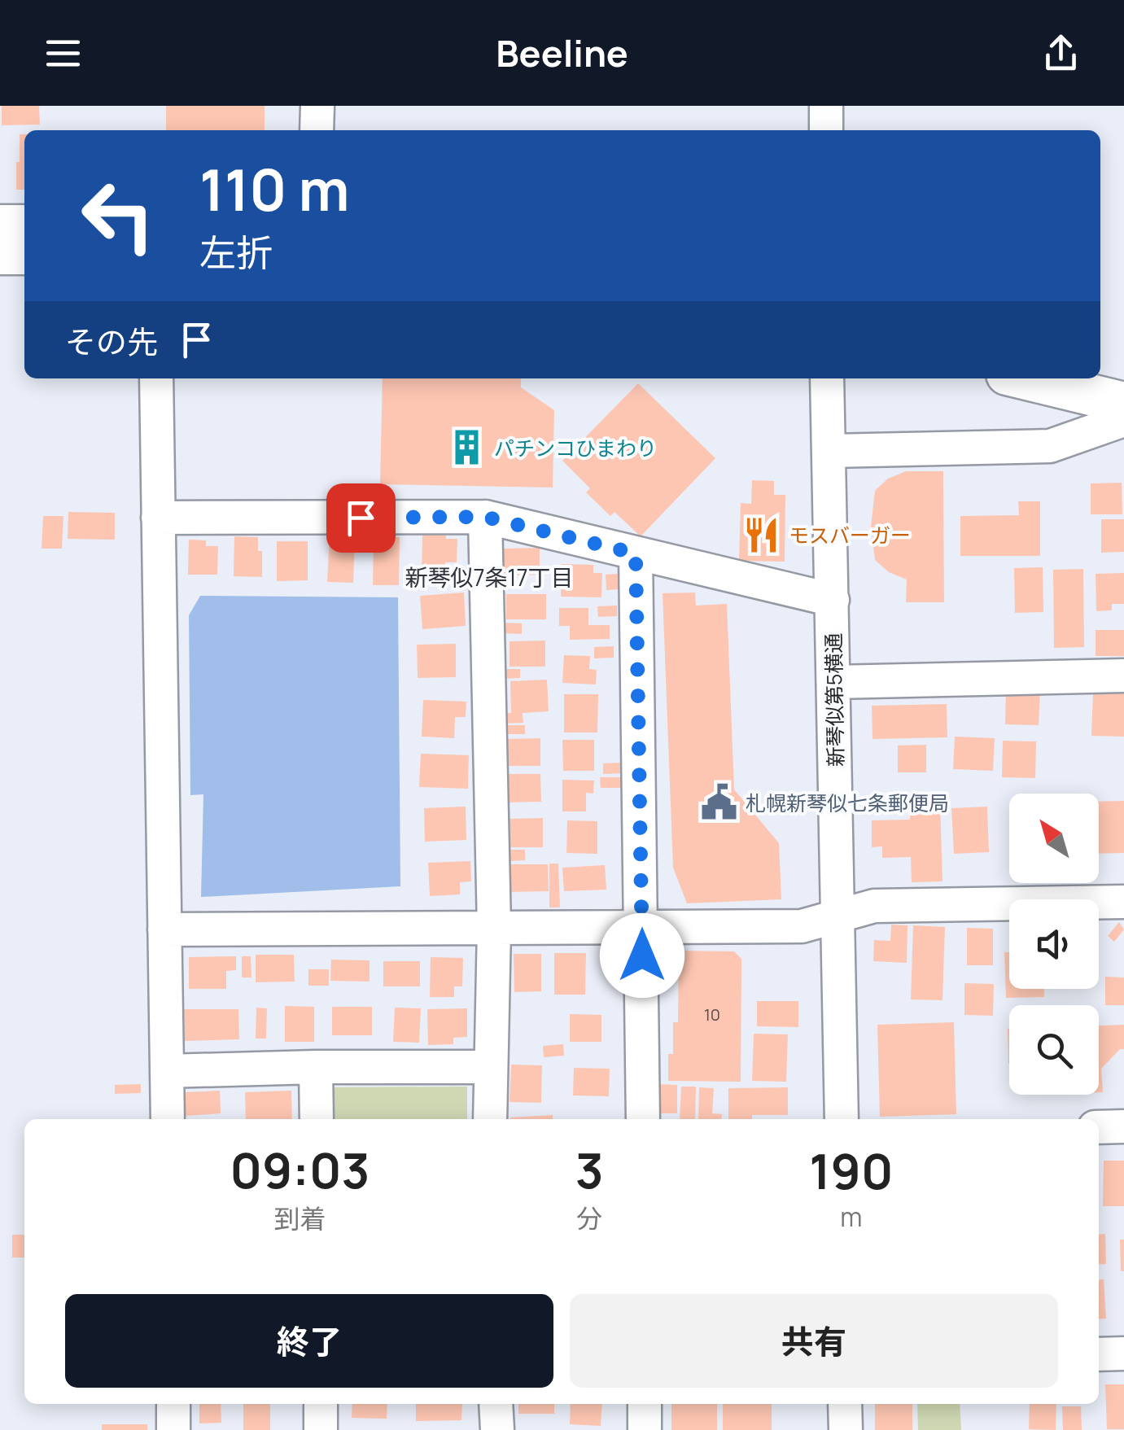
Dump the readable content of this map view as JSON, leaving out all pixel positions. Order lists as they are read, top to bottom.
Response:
{
  "streets": {
    "street": ["新琴似第5横通"]
  },
  "districts": ["新琴似7条17丁目"],
  "places": {
    "building": ["パチンコひまわり"],
    "restaurant": ["モスバーガー"],
    "public building": ["札幌新琴似七条郵便局"]
  },
  "house_numbers": ["10"],
  "north": "top left",
  "page": {
    "header": "Beeline",
    "turn": ["110 m", "左折"],
    "then": "その先",
    "eta": [
      "09:03",
      "到着",
      "3",
      "分",
      "190",
      "m"
    ],
    "buttons": ["終了", "共有"]
  }
}
